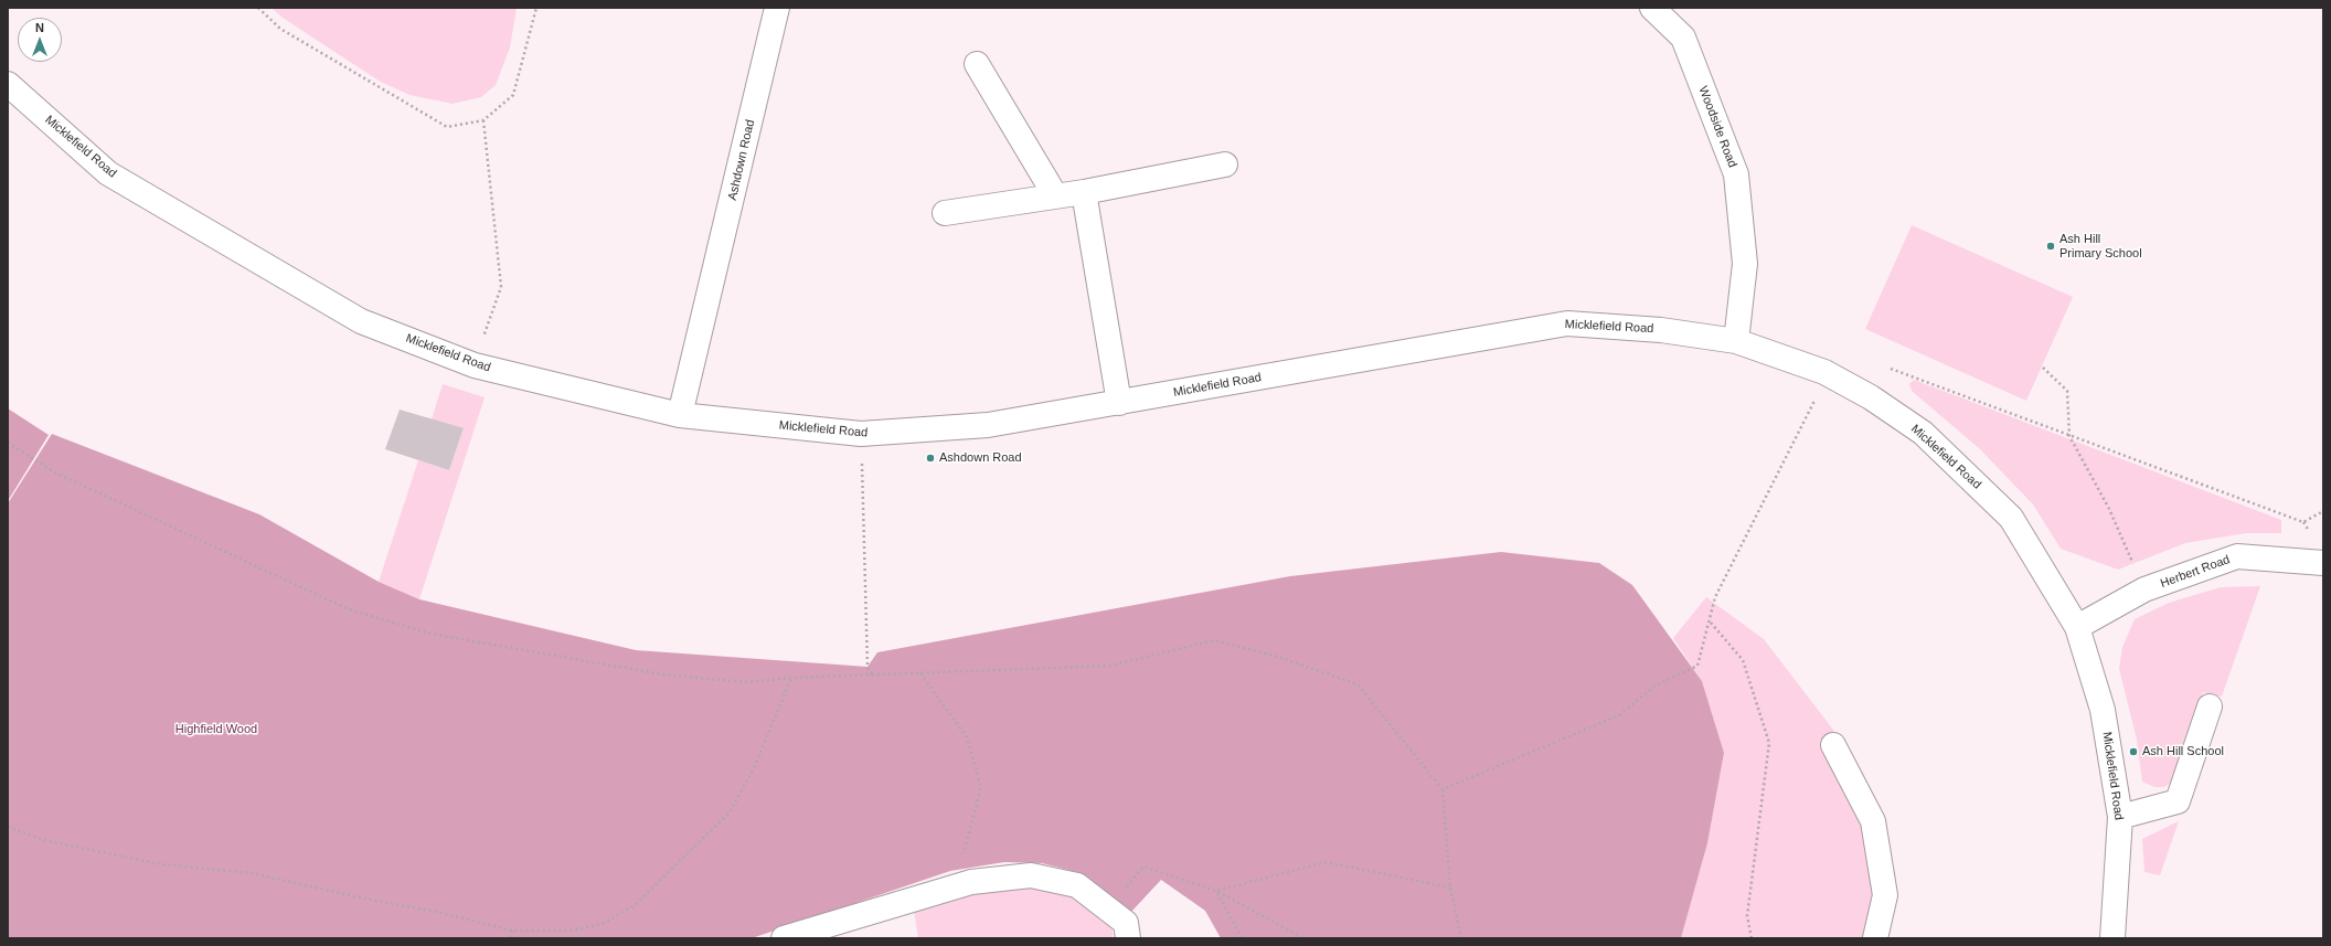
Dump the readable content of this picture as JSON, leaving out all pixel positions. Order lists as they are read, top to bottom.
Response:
{
  "streets": {
    "street": [
      "Woodside Road",
      "Micklefield Road",
      "Ashdown Road",
      "Herbert Road"
    ]
  },
  "crossings": [
    ["Woodside Road", "Micklefield Road"],
    ["Micklefield Road", "Ashdown Road"],
    ["Micklefield Road", "Herbert Road"]
  ],
  "parks": ["Highfield Wood"],
  "places": ["Ash Hill Primary School", "Ashdown Road", "Ash Hill School"],
  "north": "top"
}
